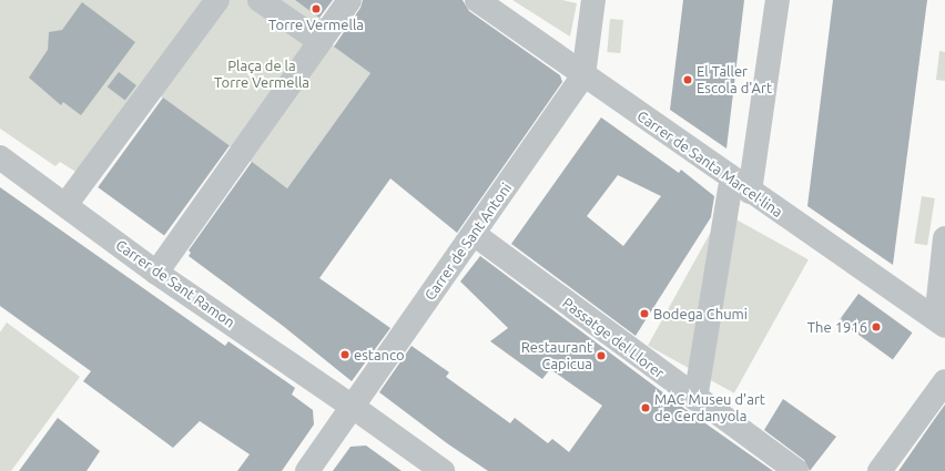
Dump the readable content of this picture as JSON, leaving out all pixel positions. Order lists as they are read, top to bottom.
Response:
{
  "streets": {
    "street": [
      "Carrer de Santa Marcel·lina",
      "Carrer de Sant Antoni",
      "Carrer de Sant Ramon",
      "Passatge del Llorer"
    ]
  },
  "crossings": [
    ["Carrer de Santa Marcel·lina", "Carrer de Sant Antoni"],
    ["Carrer de Sant Antoni", "Carrer de Sant Ramon"],
    ["Carrer de Sant Antoni", "Passatge del Llorer"]
  ],
  "parks": ["Plaça de la Torre Vermella"],
  "places": [
    "Torre Vermella",
    "El Taller Escola d'Art",
    "Bodega Chumi",
    "The 1916",
    "estanco",
    "Restaurant Capicua",
    "MAC Museu d'art de Cerdanyola"
  ]
}
